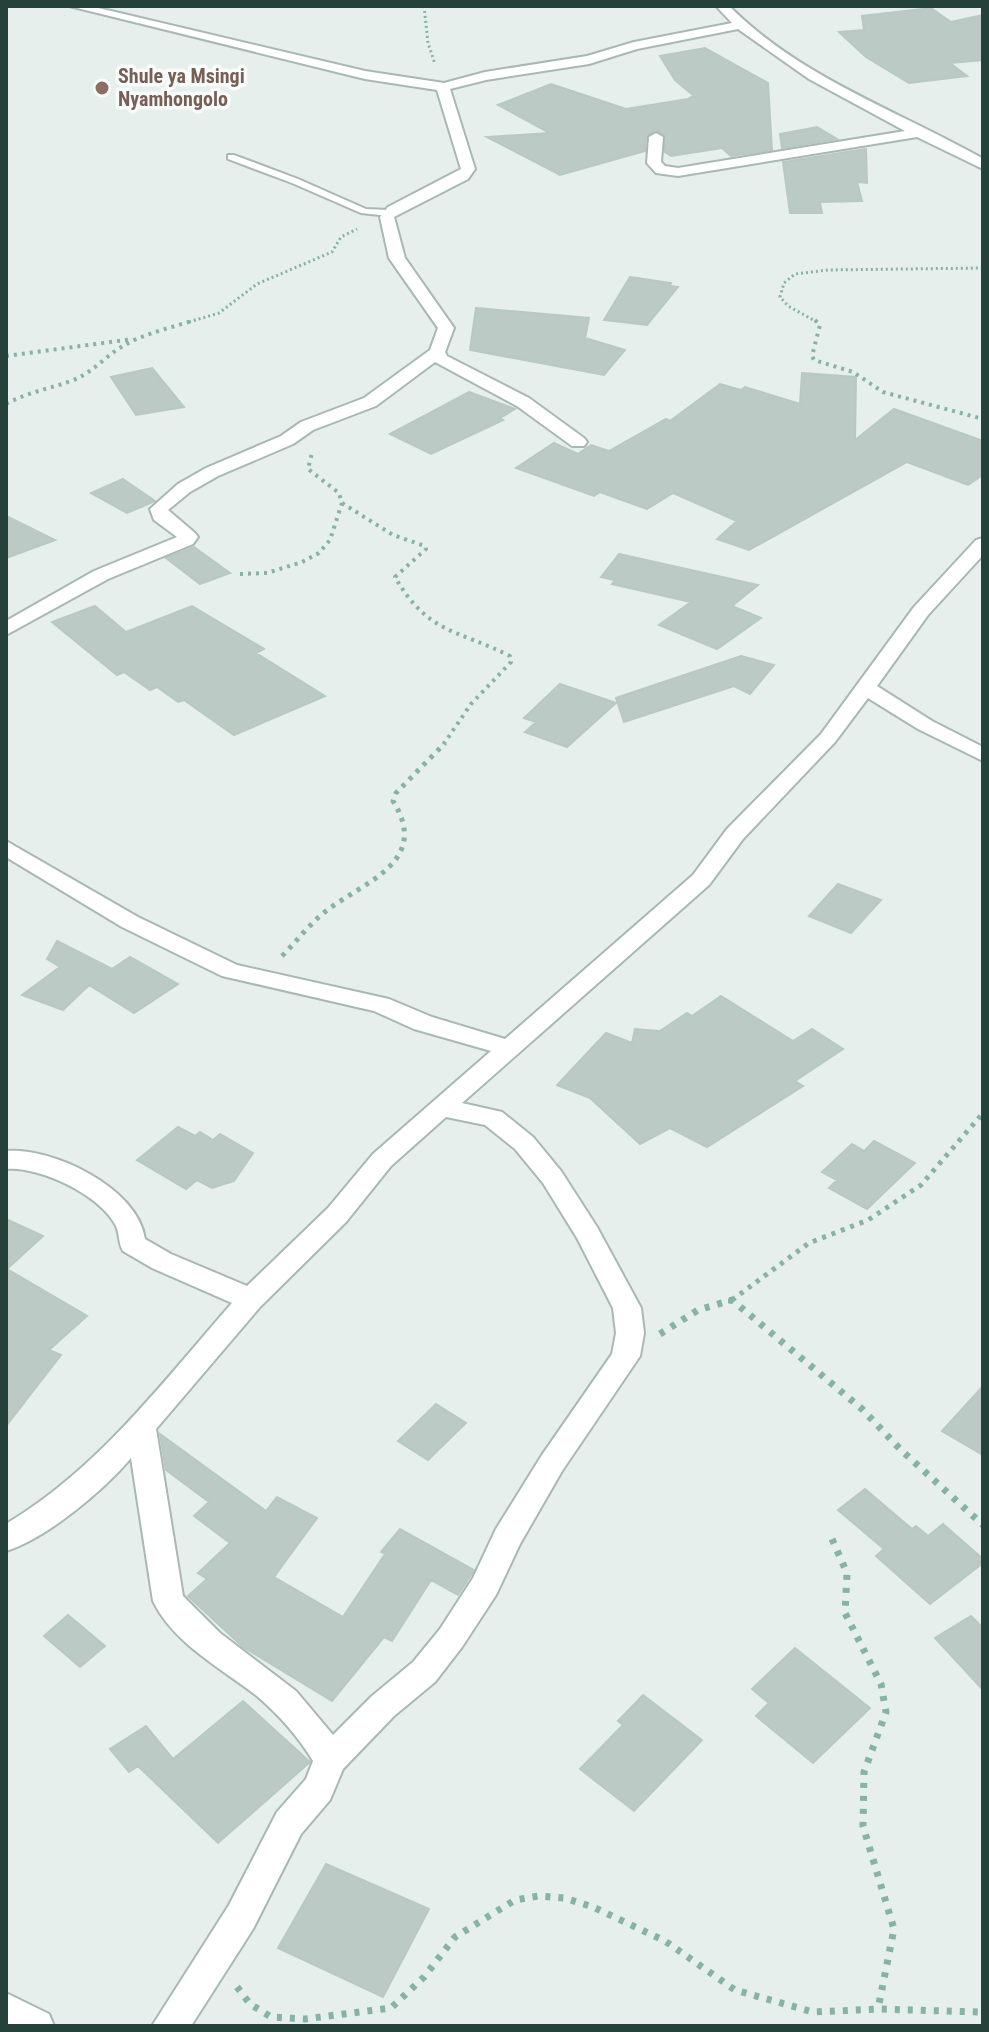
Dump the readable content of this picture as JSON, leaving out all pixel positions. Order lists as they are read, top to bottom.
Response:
{
  "places": ["Shule ya Msingi Nyamhongolo"]
}
